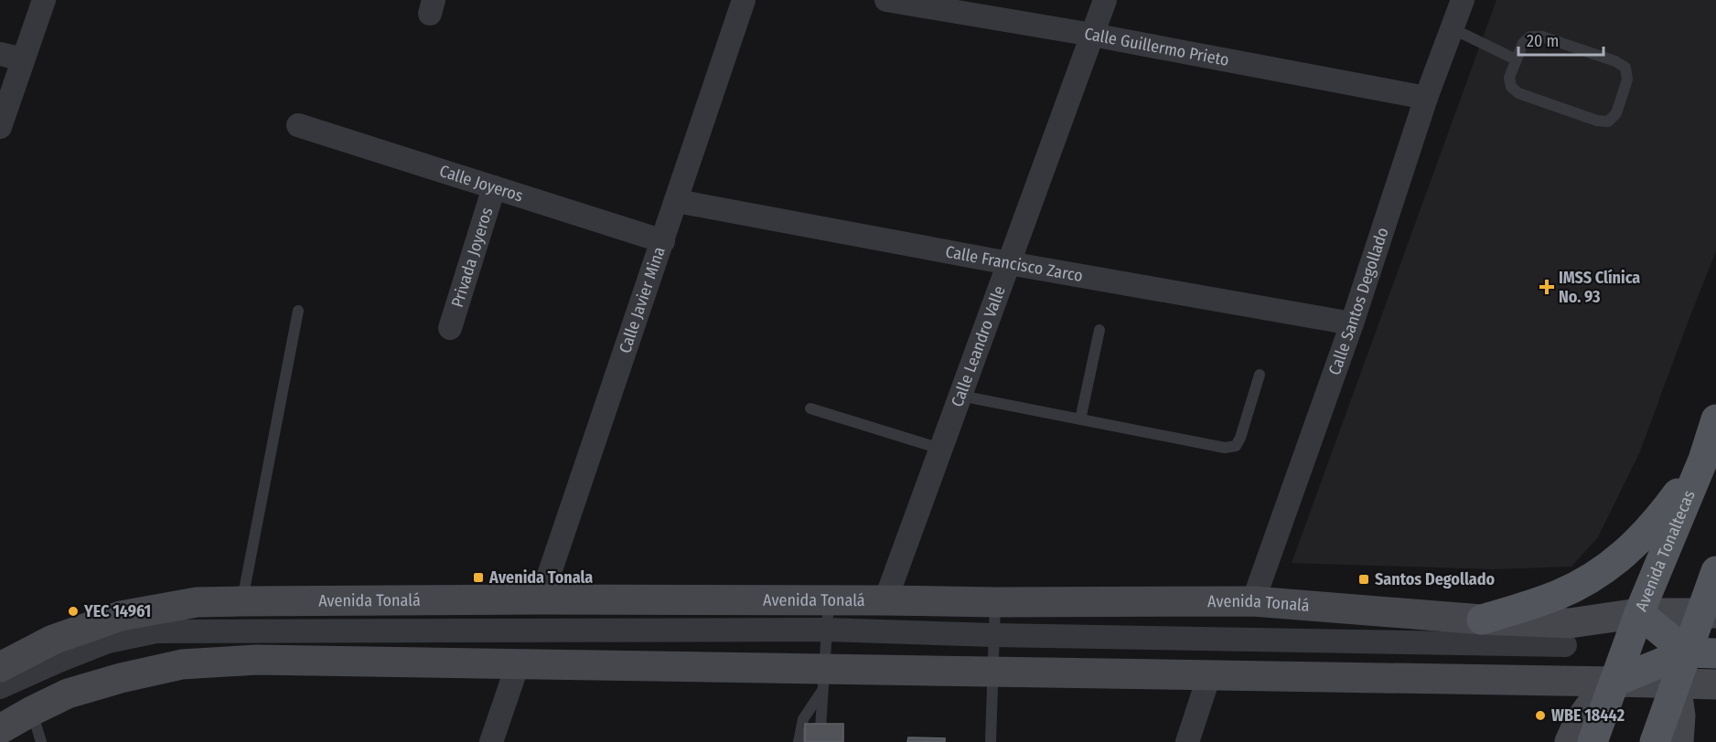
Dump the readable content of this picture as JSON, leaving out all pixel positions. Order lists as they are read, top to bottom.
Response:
{
  "streets": {
    "main road": ["Avenida Tonaltecas"],
    "street": [
      "Calle Guillermo Prieto",
      "Calle Joyeros",
      "Privada Joyeros",
      "Calle Francisco Zarco",
      "Calle Javier Mina",
      "Calle Santos Degollado",
      "Calle Leandro Valle",
      "Avenida Tonalá"
    ]
  },
  "crossings": [
    ["Calle Guillermo Prieto", "Calle Santos Degollado"],
    ["Calle Guillermo Prieto", "Calle Leandro Valle"],
    ["Calle Joyeros", "Privada Joyeros"],
    ["Calle Joyeros", "Calle Javier Mina"],
    ["Calle Francisco Zarco", "Calle Javier Mina"],
    ["Calle Francisco Zarco", "Calle Santos Degollado"],
    ["Calle Francisco Zarco", "Calle Leandro Valle"],
    ["Calle Javier Mina", "Avenida Tonalá"],
    ["Calle Santos Degollado", "Avenida Tonalá"],
    ["Calle Leandro Valle", "Avenida Tonalá"],
    ["Avenida Tonaltecas", "Avenida Tonalá"]
  ],
  "places": {
    "health": ["IMSS Clínica No. 93"],
    "transit": ["Avenida Tonala", "Santos Degollado"],
    "other": ["YEC 14961", "WBE 18442"]
  },
  "scale_bar": "20 m"
}
